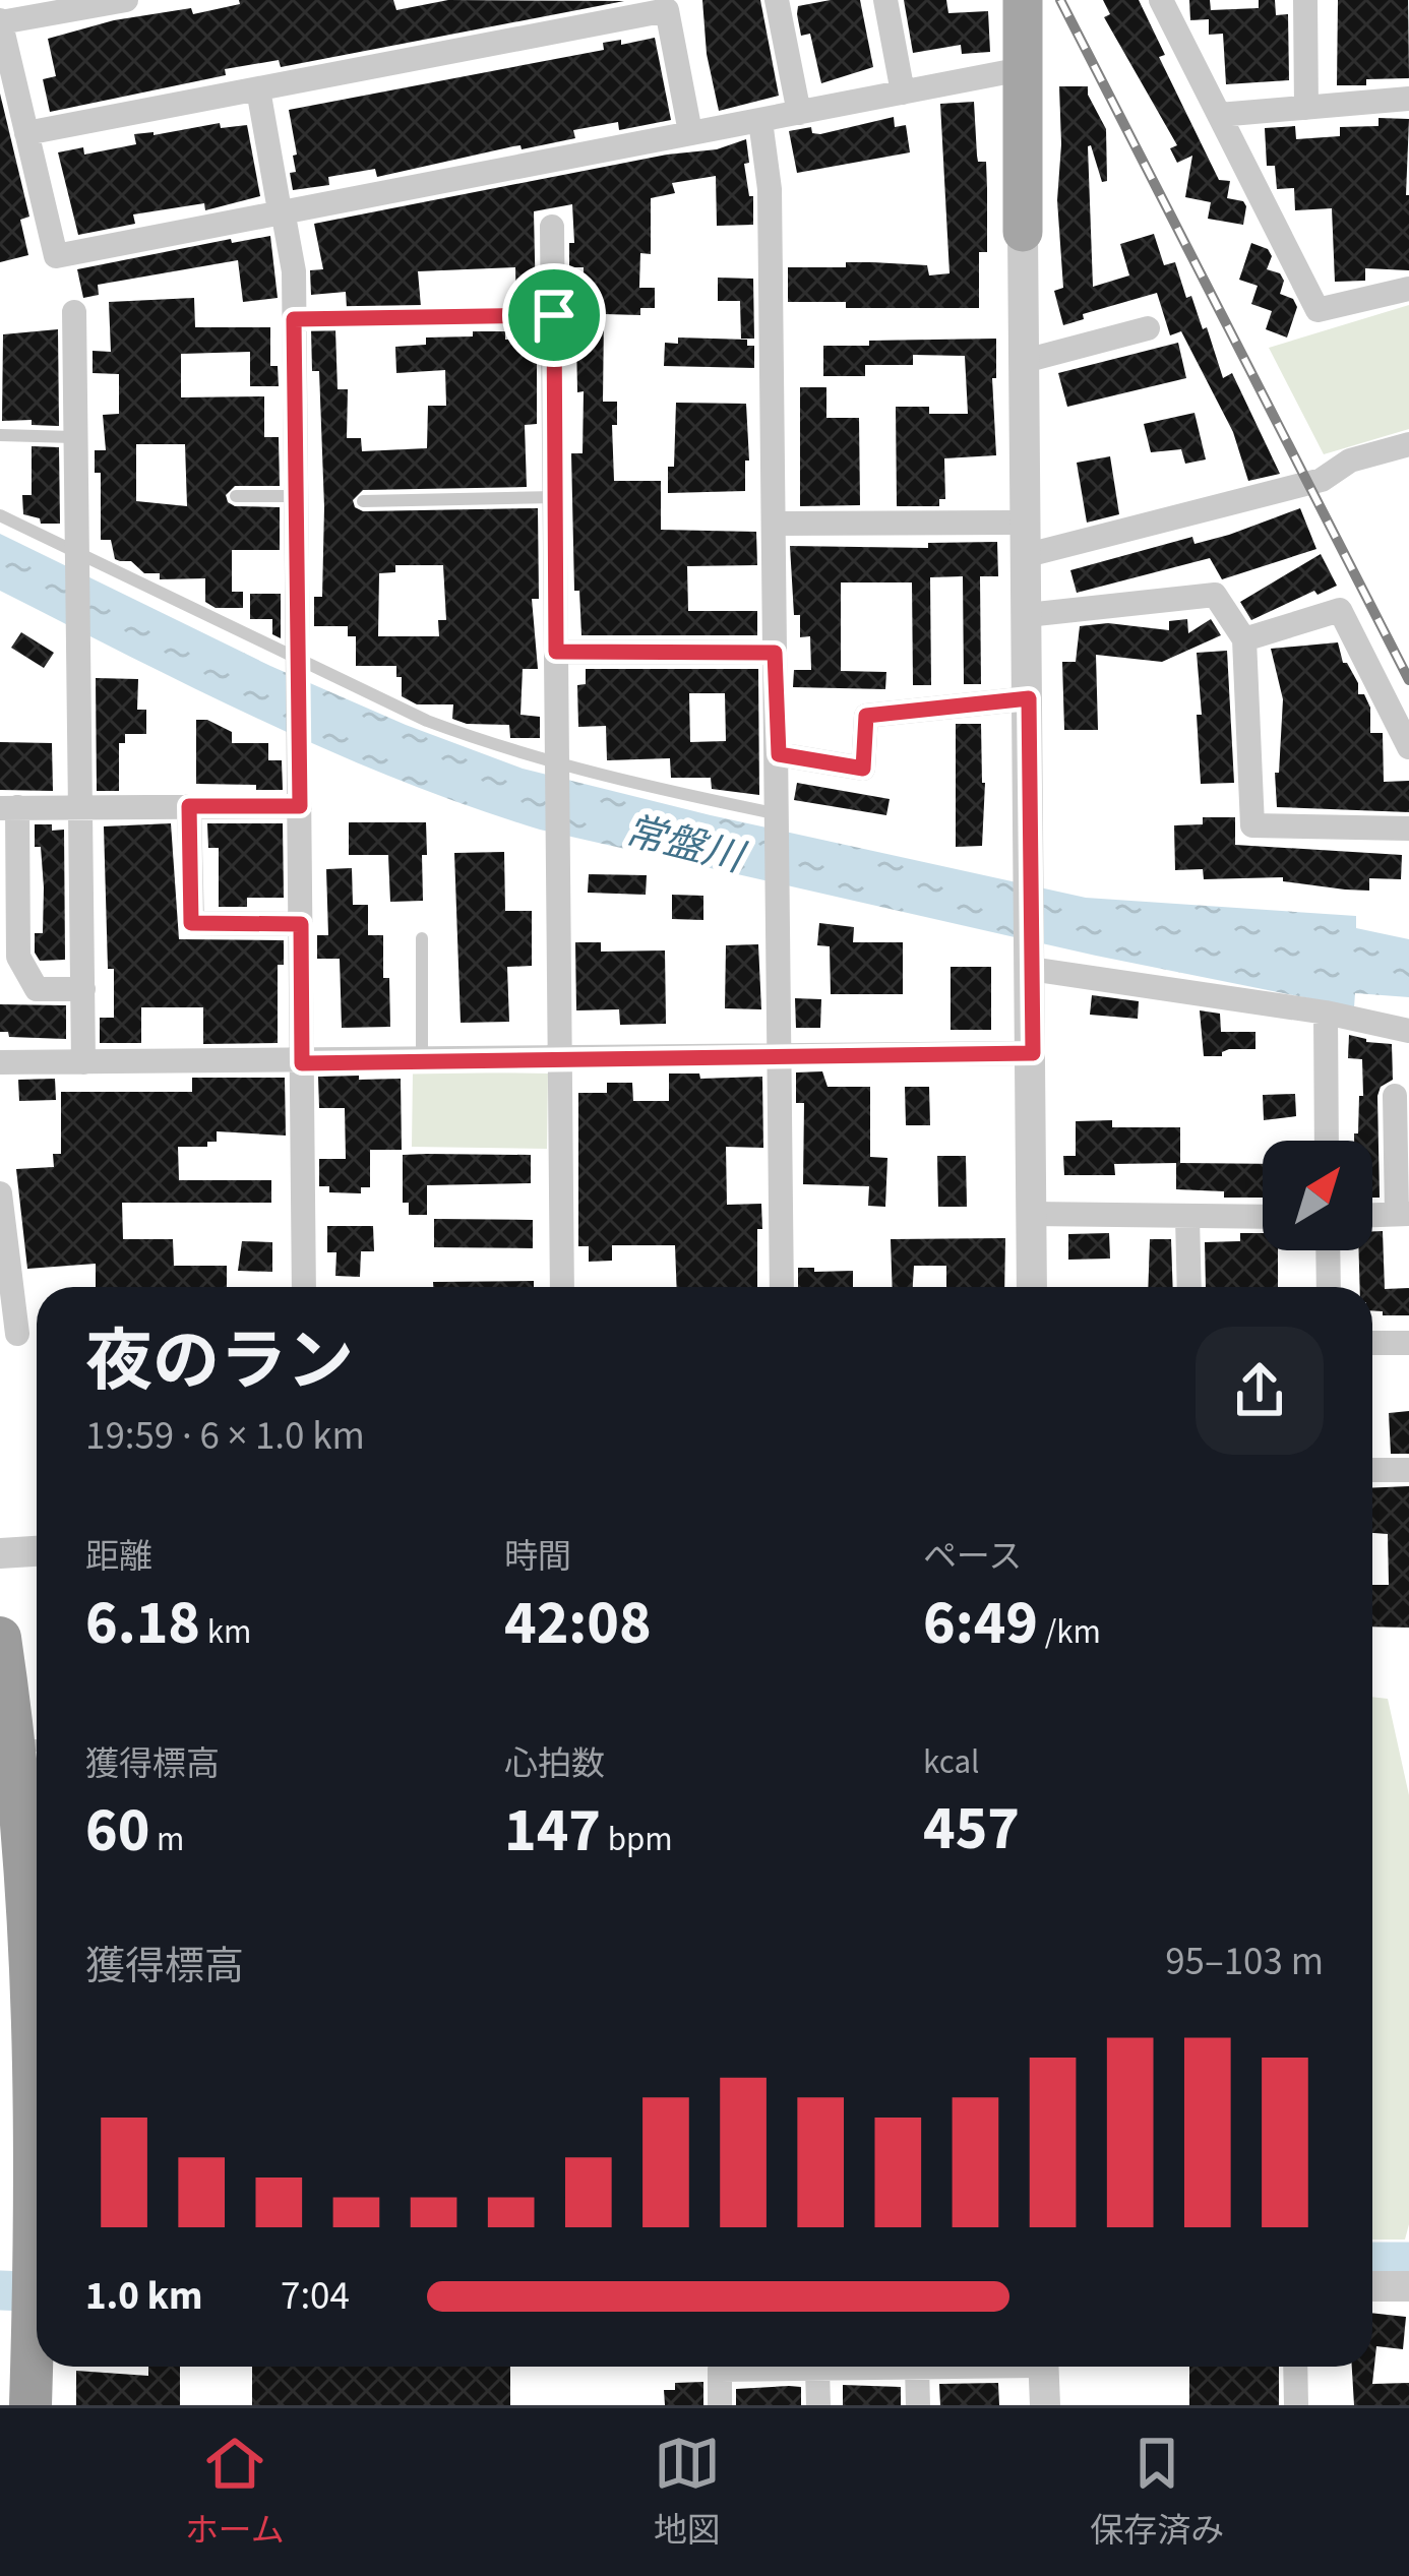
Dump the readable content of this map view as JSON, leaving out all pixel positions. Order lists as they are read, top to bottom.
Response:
{
  "water": ["常盤川"],
  "north": "top right",
  "page": {
    "heading": ["夜のラン", "19:59 · 6 × 1.0 km"],
    "stats": [
      ["距離", "6.18 km"],
      ["時間", "42:08"],
      ["ペース", "6:49 /km"],
      ["獲得標高", "60 m"],
      ["心拍数", "147 bpm"],
      ["kcal", "457"]
    ],
    "chart": ["獲得標高", "95–103 m"],
    "list": [
      {
        "name": "1.0 km",
        "note": "7:04"
      }
    ],
    "tabs": ["ホーム", "地図", "保存済み"]
  }
}
